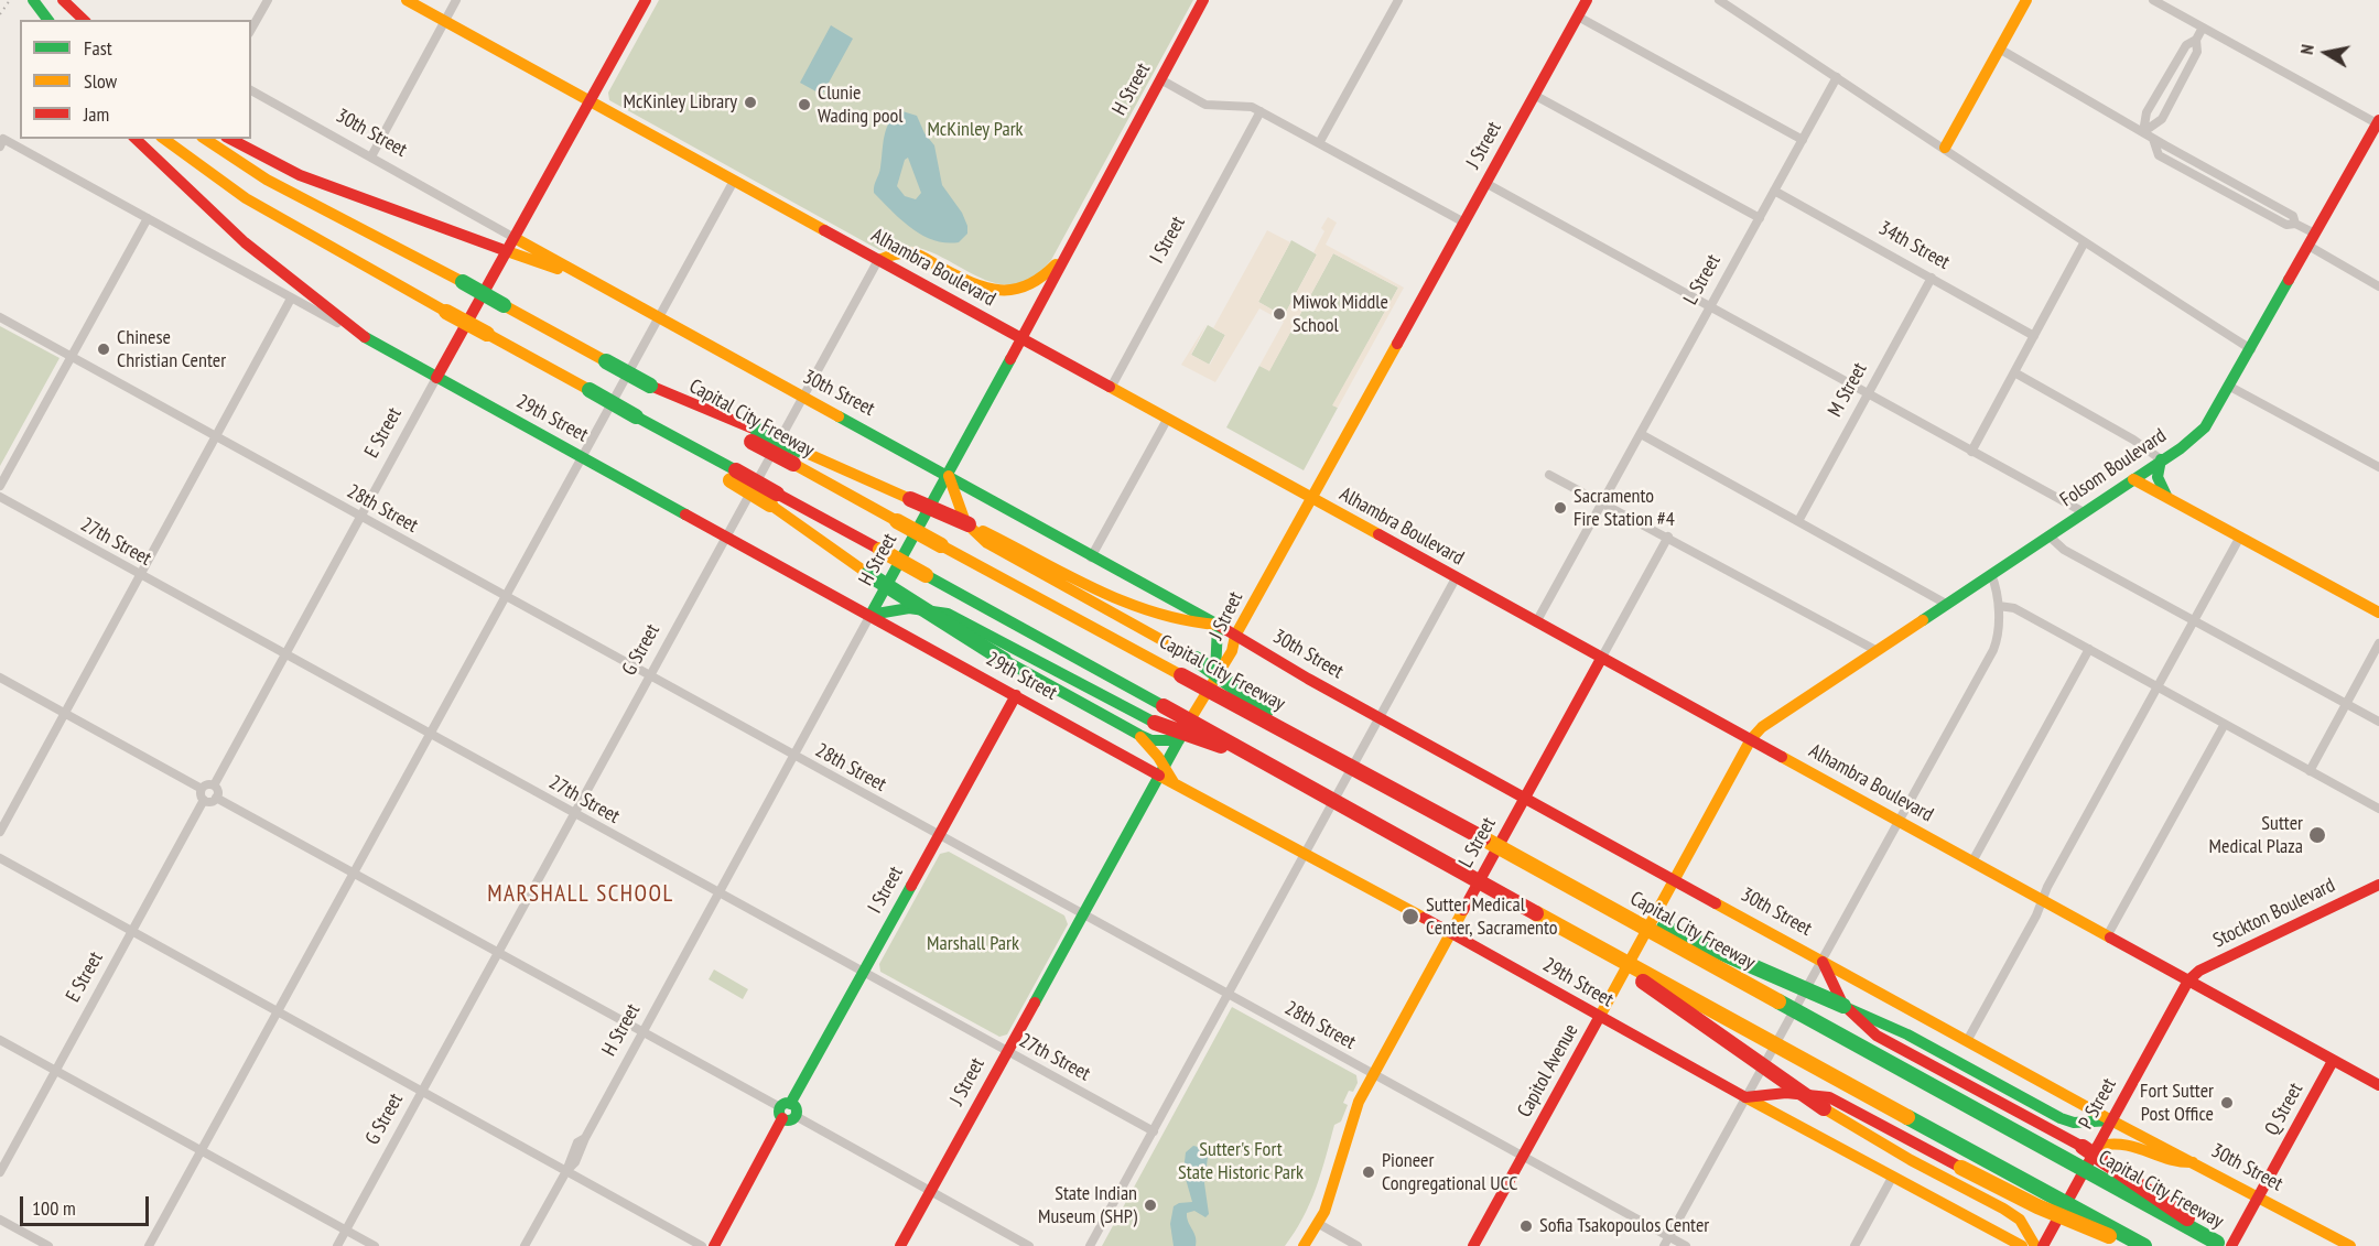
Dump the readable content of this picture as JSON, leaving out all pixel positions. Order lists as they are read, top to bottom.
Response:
{
  "streets": {
    "main road": [
      "H Street",
      "30th Street",
      "J Street",
      "I Street",
      "Alhambra Boulevard",
      "L Street",
      "29th Street",
      "Capital City Freeway",
      "E Street",
      "Folsom Boulevard",
      "Stockton Boulevard",
      "Capitol Avenue",
      "P Street",
      "Q Street"
    ],
    "street": [
      "34th Street",
      "M Street",
      "28th Street",
      "27th Street",
      "G Street"
    ]
  },
  "crossings": [
    ["H Street", "30th Street"],
    ["H Street", "Alhambra Boulevard"],
    ["H Street", "29th Street"],
    ["H Street", "28th Street"],
    ["H Street", "27th Street"],
    ["30th Street", "J Street"],
    ["30th Street", "L Street"],
    ["30th Street", "E Street"],
    ["30th Street", "G Street"],
    ["30th Street", "Capitol Avenue"],
    ["30th Street", "P Street"],
    ["30th Street", "Q Street"],
    ["J Street", "Alhambra Boulevard"],
    ["J Street", "29th Street"],
    ["J Street", "28th Street"],
    ["J Street", "27th Street"],
    ["I Street", "Alhambra Boulevard"],
    ["I Street", "29th Street"],
    ["I Street", "28th Street"],
    ["I Street", "27th Street"],
    ["34th Street", "L Street"],
    ["34th Street", "M Street"],
    ["Alhambra Boulevard", "L Street"],
    ["Alhambra Boulevard", "E Street"],
    ["Alhambra Boulevard", "Folsom Boulevard"],
    ["Alhambra Boulevard", "G Street"],
    ["Alhambra Boulevard", "Stockton Boulevard"],
    ["Alhambra Boulevard", "Capitol Avenue"],
    ["Alhambra Boulevard", "P Street"],
    ["Alhambra Boulevard", "Q Street"],
    ["L Street", "29th Street"],
    ["L Street", "28th Street"],
    ["29th Street", "E Street"],
    ["29th Street", "G Street"],
    ["29th Street", "Capitol Avenue"],
    ["Capital City Freeway", "Q Street"],
    ["E Street", "28th Street"],
    ["E Street", "27th Street"],
    ["Folsom Boulevard", "Capitol Avenue"],
    ["28th Street", "G Street"],
    ["28th Street", "Capitol Avenue"],
    ["27th Street", "G Street"],
    ["Stockton Boulevard", "P Street"]
  ],
  "districts": ["MARSHALL SCHOOL"],
  "parks": ["McKinley Park", "Marshall Park", "Sutter's Fort State Historic Park"],
  "places": [
    "McKinley Library",
    "Clunie Wading pool",
    "Miwok Middle School",
    "Chinese Christian Center",
    "Sacramento Fire Station #4",
    "Sutter Medical Plaza",
    "Sutter Medical Center, Sacramento",
    "Fort Sutter Post Office",
    "Pioneer Congregational UCC",
    "State Indian Museum (SHP)",
    "Sofia Tsakopoulos Center"
  ],
  "legend": ["Fast", "Slow", "Jam"],
  "scale_bar": "100 m",
  "north": "left"
}
